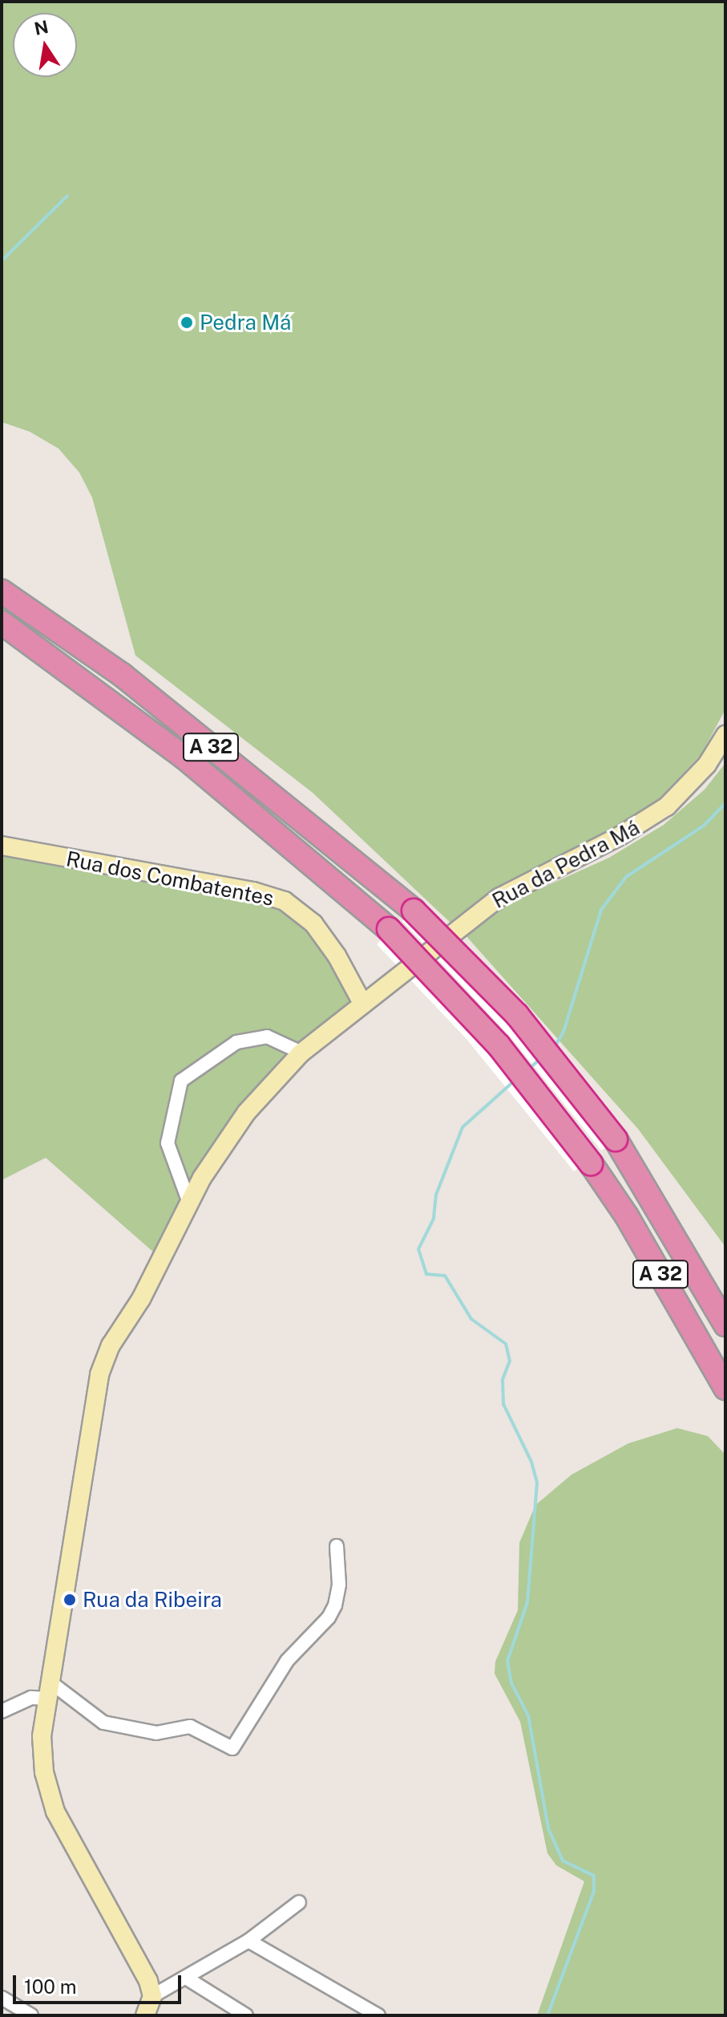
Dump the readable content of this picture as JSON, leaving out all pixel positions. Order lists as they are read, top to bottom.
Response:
{
  "streets": {
    "highway": ["A 32"],
    "main road": ["Rua da Pedra Má", "Rua dos Combatentes"]
  },
  "crossings": [
    ["Rua da Pedra Má", "Rua dos Combatentes"]
  ],
  "places": ["Pedra Má", "Rua da Ribeira"],
  "scale_bar": "100 m",
  "north": "top"
}
